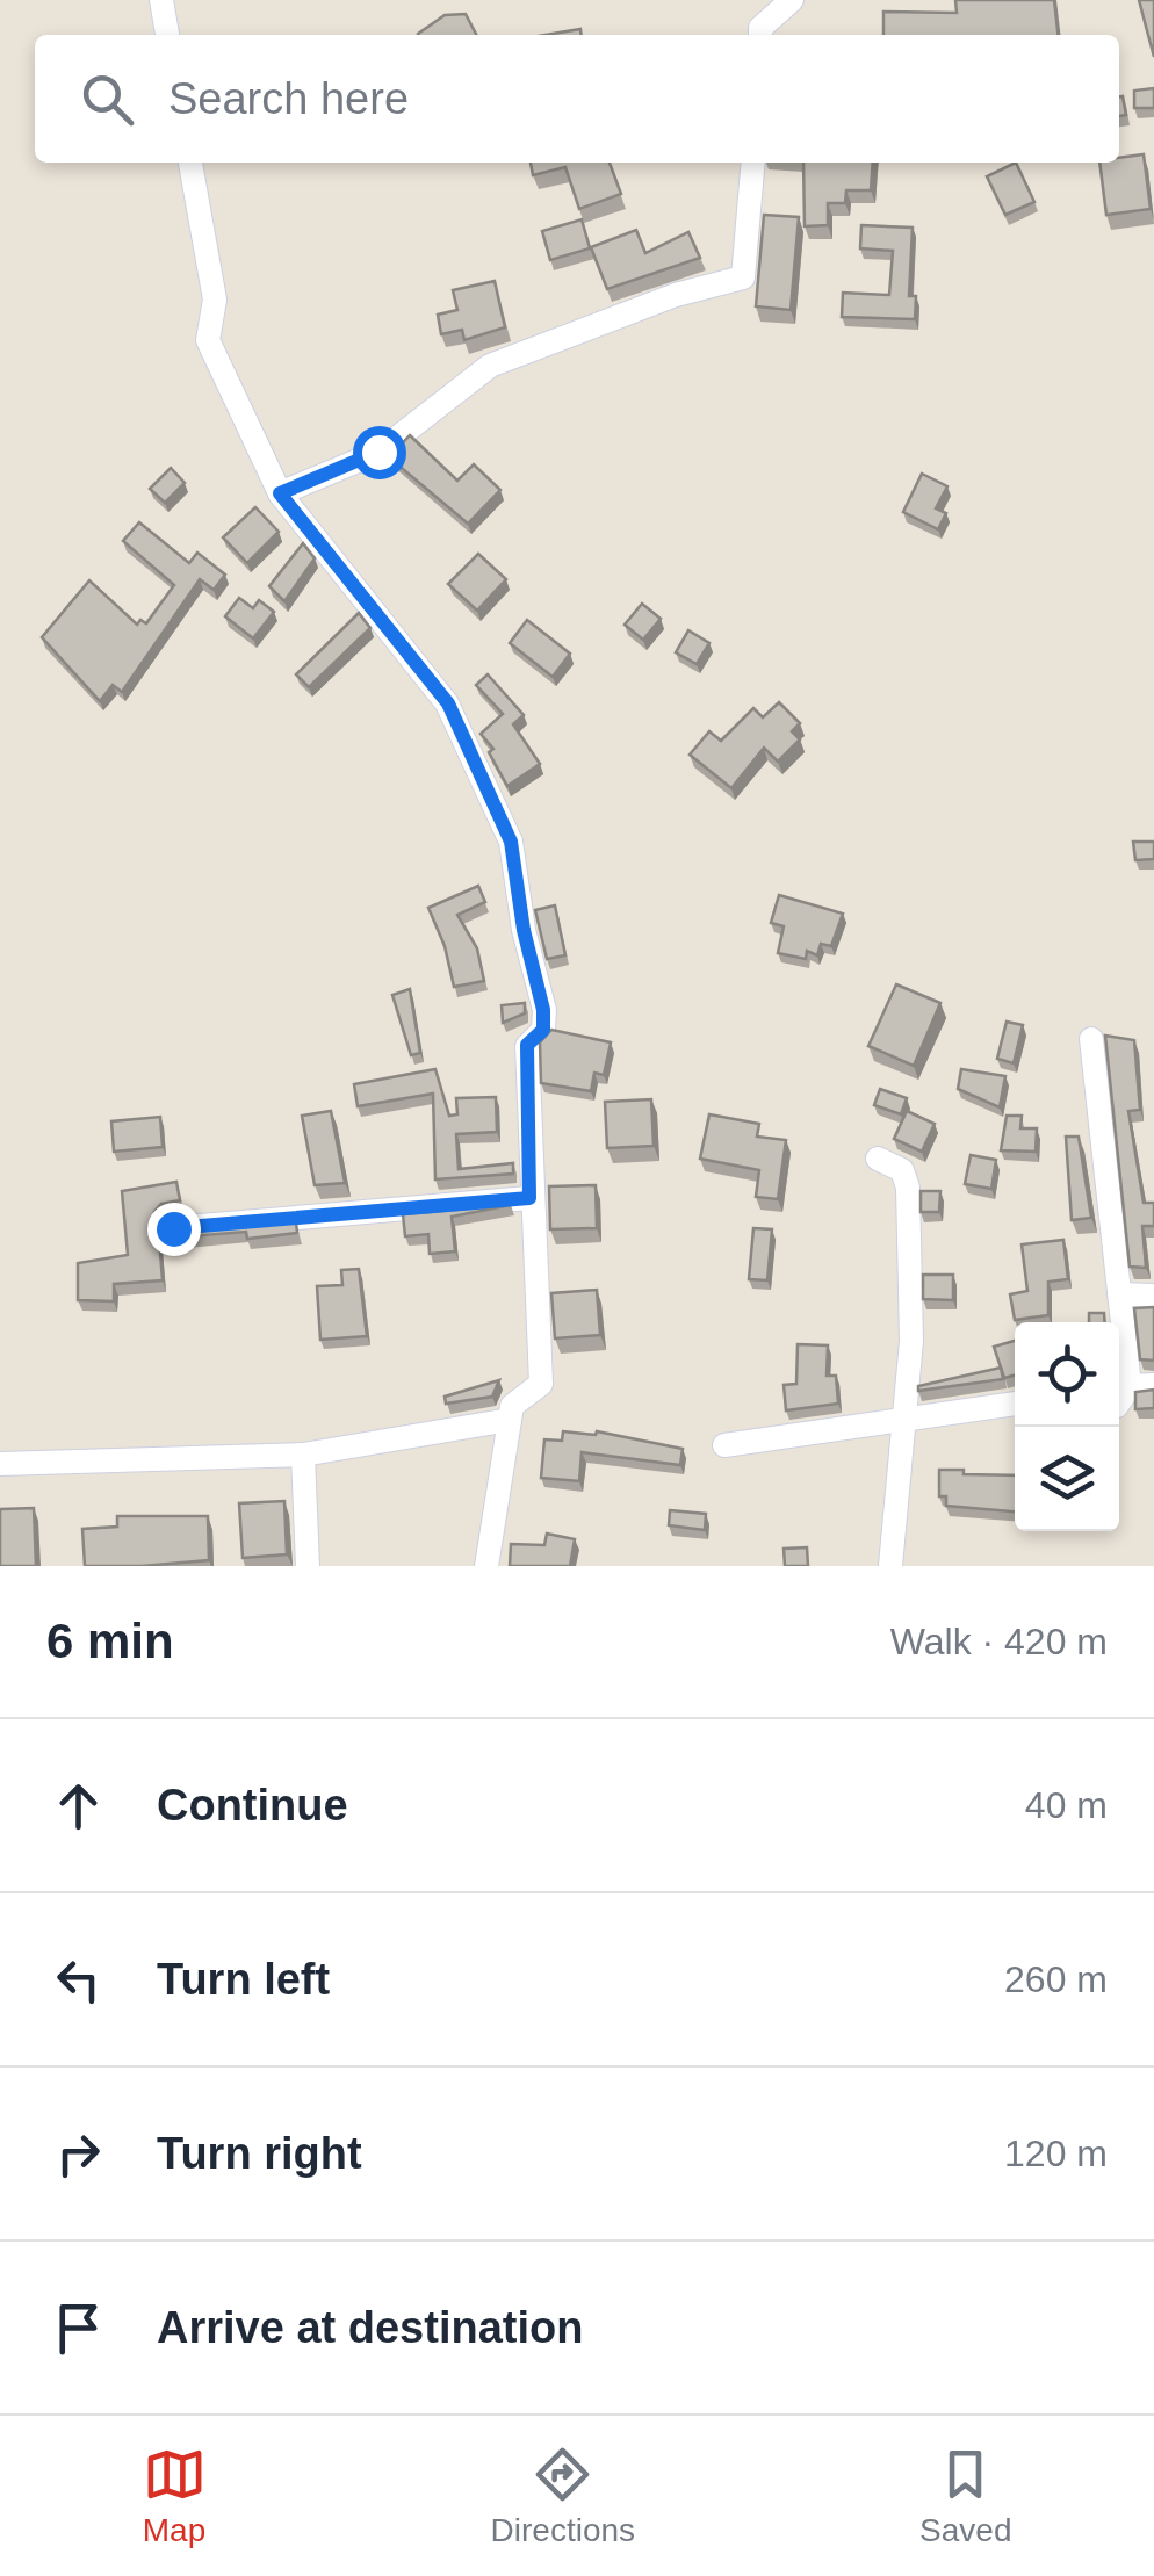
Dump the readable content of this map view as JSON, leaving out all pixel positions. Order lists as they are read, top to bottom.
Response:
{
  "page": {
    "search": "Search here",
    "heading": ["6 min", "Walk · 420 m"],
    "list": [
      ["Continue", "40 m"],
      ["Turn left", "260 m"],
      ["Turn right", "120 m"],
      "Arrive at destination"
    ],
    "nav": ["Map", "Directions", "Saved"]
  }
}
